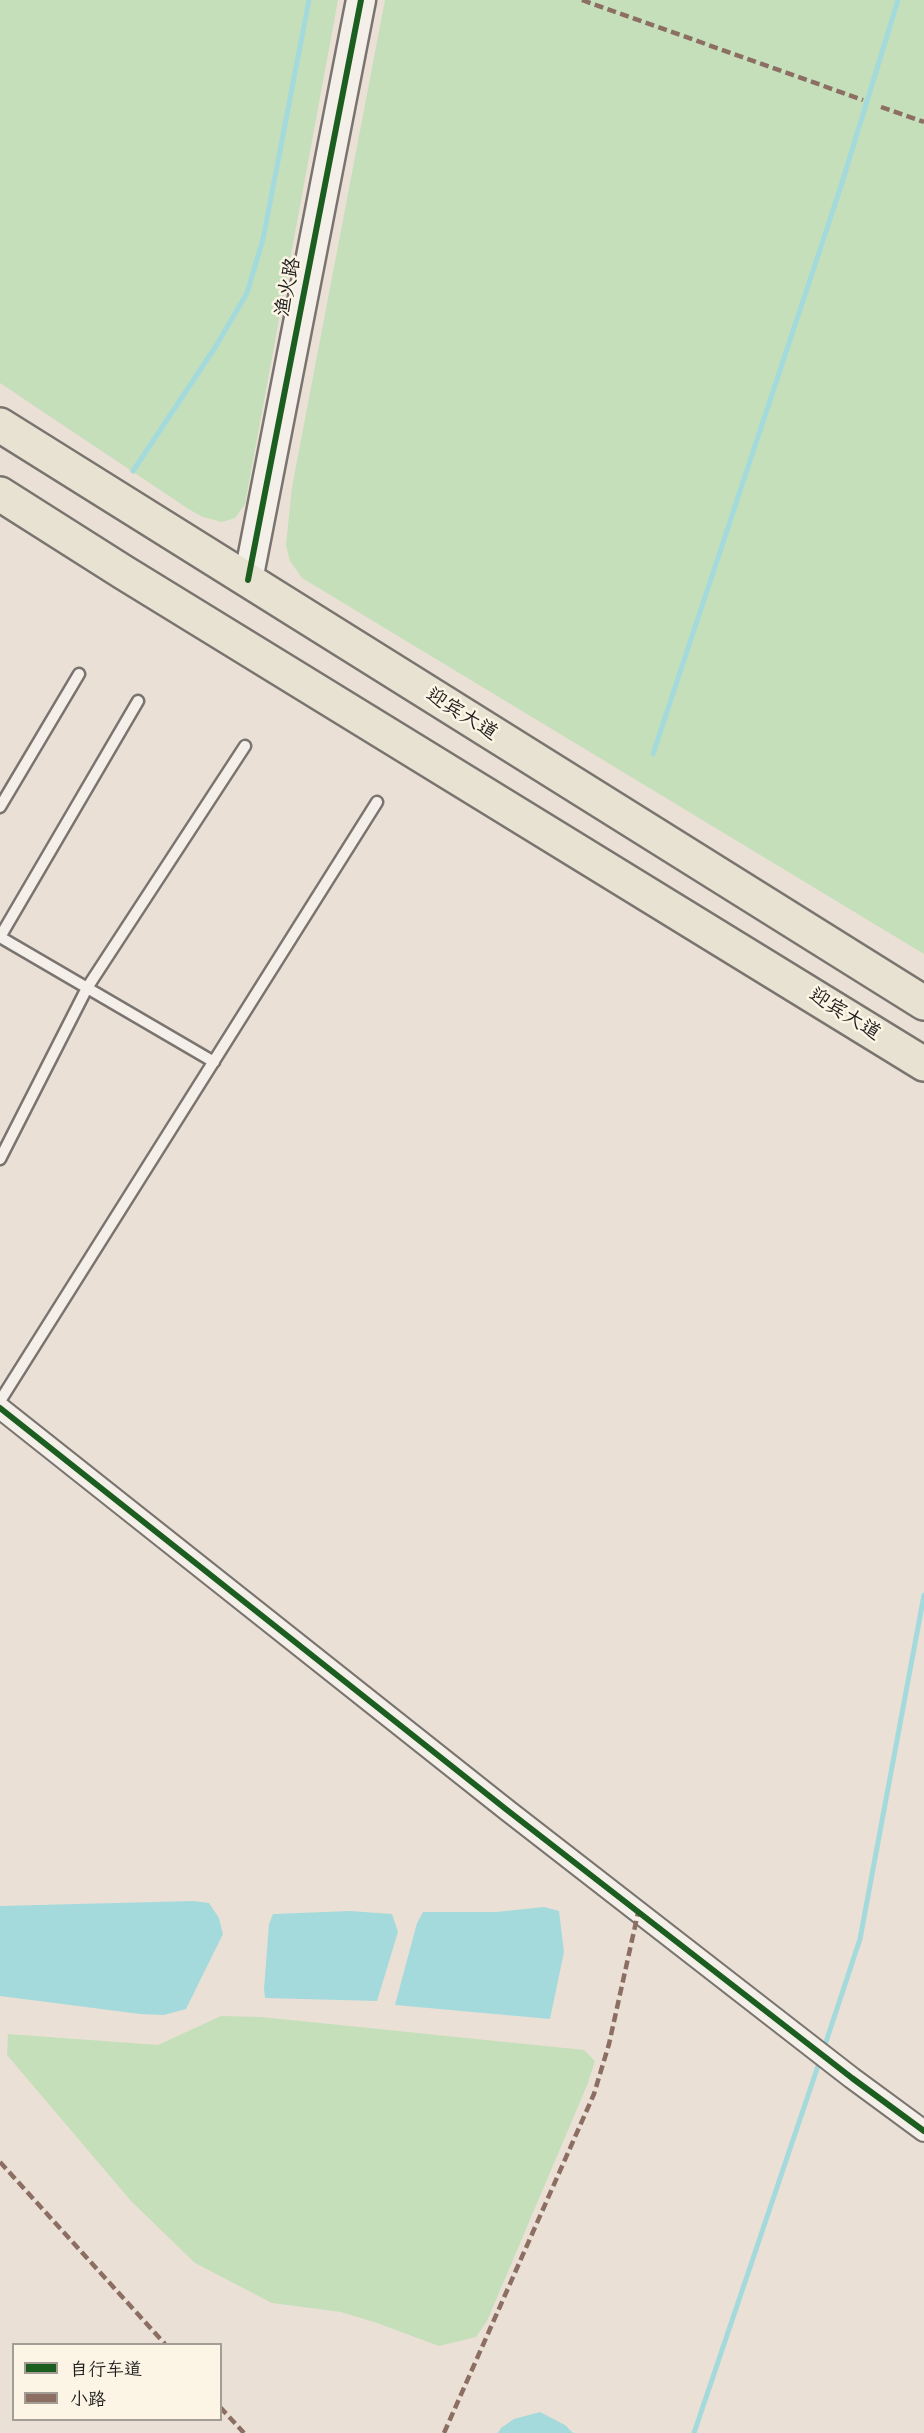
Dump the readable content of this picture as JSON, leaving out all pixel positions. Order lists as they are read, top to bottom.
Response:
{
  "streets": {
    "highway": ["迎宾大道"],
    "street": ["渔火路"]
  },
  "crossings": [
    ["渔火路", "迎宾大道"]
  ],
  "legend": ["自行车道", "小路"]
}
